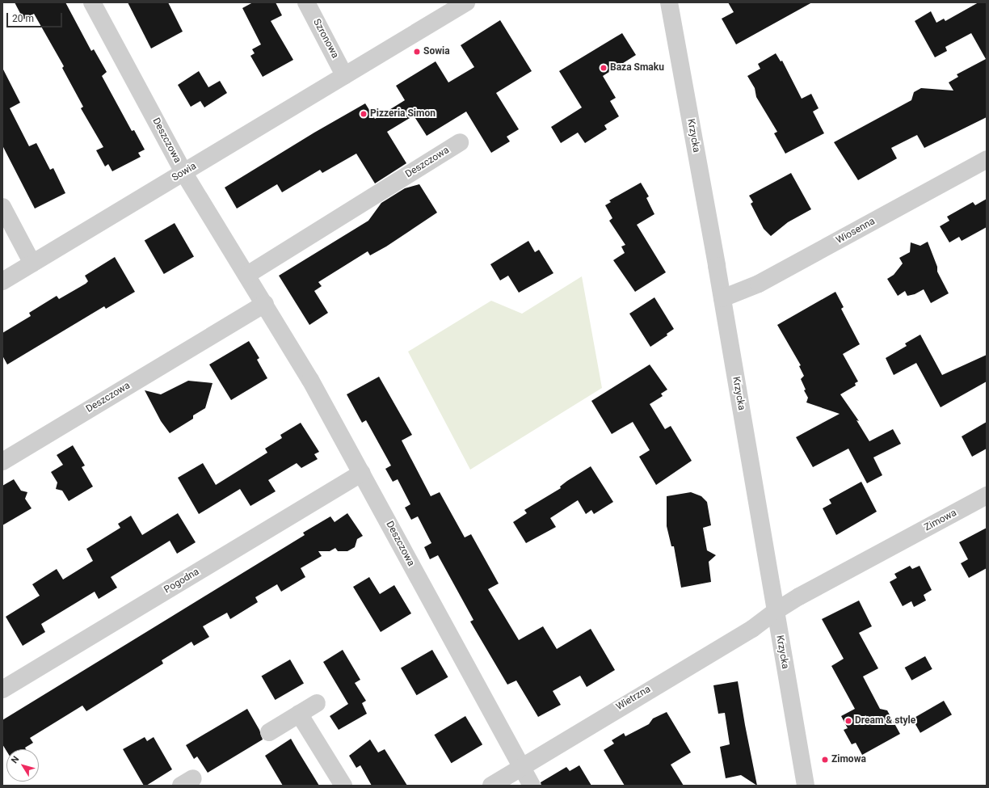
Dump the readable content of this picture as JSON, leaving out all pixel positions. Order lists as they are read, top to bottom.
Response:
{
  "streets": {
    "street": [
      "Szronowa",
      "Krzycka",
      "Deszczowa",
      "Sowia",
      "Wiosenna",
      "Zimowa",
      "Pogodna",
      "Wietrzna"
    ]
  },
  "crossings": [
    ["Szronowa", "Sowia"],
    ["Krzycka", "Wiosenna"],
    ["Krzycka", "Zimowa"],
    ["Krzycka", "Wietrzna"],
    ["Deszczowa", "Sowia"],
    ["Deszczowa", "Pogodna"],
    ["Deszczowa", "Wietrzna"],
    ["Zimowa", "Wietrzna"]
  ],
  "places": [
    "Sowia",
    "Baza Smaku",
    "Pizzeria Simon",
    "Dream & style",
    "Zimowa"
  ],
  "scale_bar": "20 m",
  "north": "top left"
}
